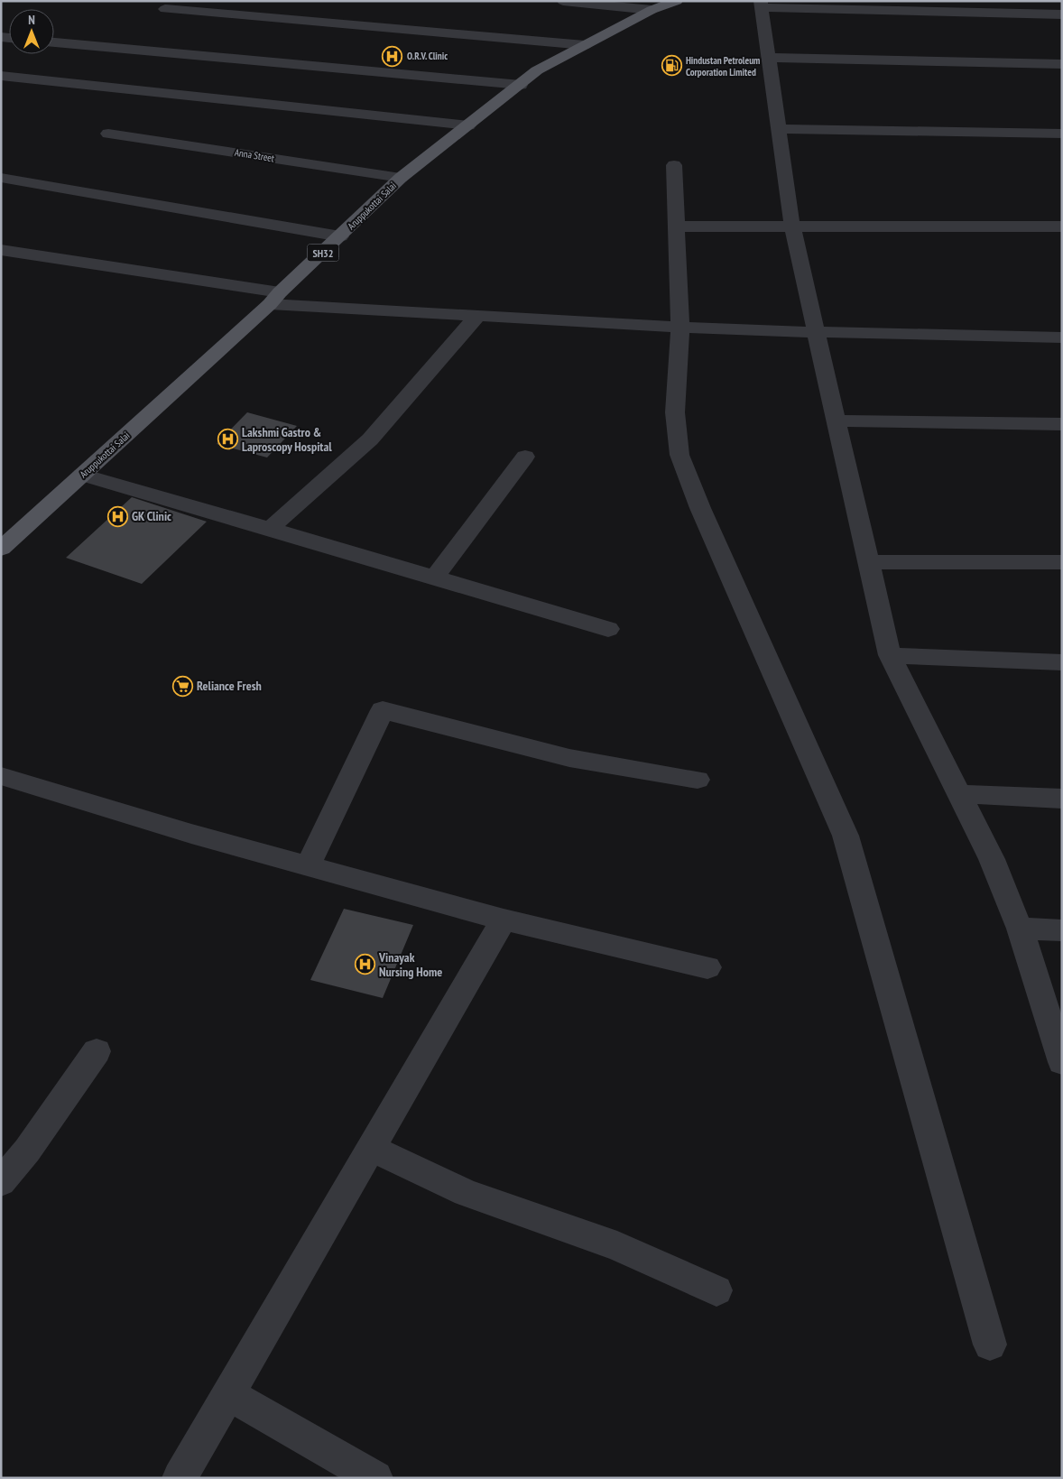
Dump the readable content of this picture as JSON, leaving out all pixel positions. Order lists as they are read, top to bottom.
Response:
{
  "streets": {
    "main road": ["Aruppukottai Salai", "SH32"],
    "street": ["Anna Street"]
  },
  "crossings": [
    ["Anna Street", "Aruppukottai Salai"]
  ],
  "places": {
    "hospital": [
      "O.R.V. Clinic",
      "Lakshmi Gastro & Laproscopy Hospital",
      "GK Clinic",
      "Vinayak Nursing Home"
    ],
    "fuel station": ["Hindustan Petroleum Corporation Limited"],
    "supermarket": ["Reliance Fresh"]
  },
  "north": "top"
}
